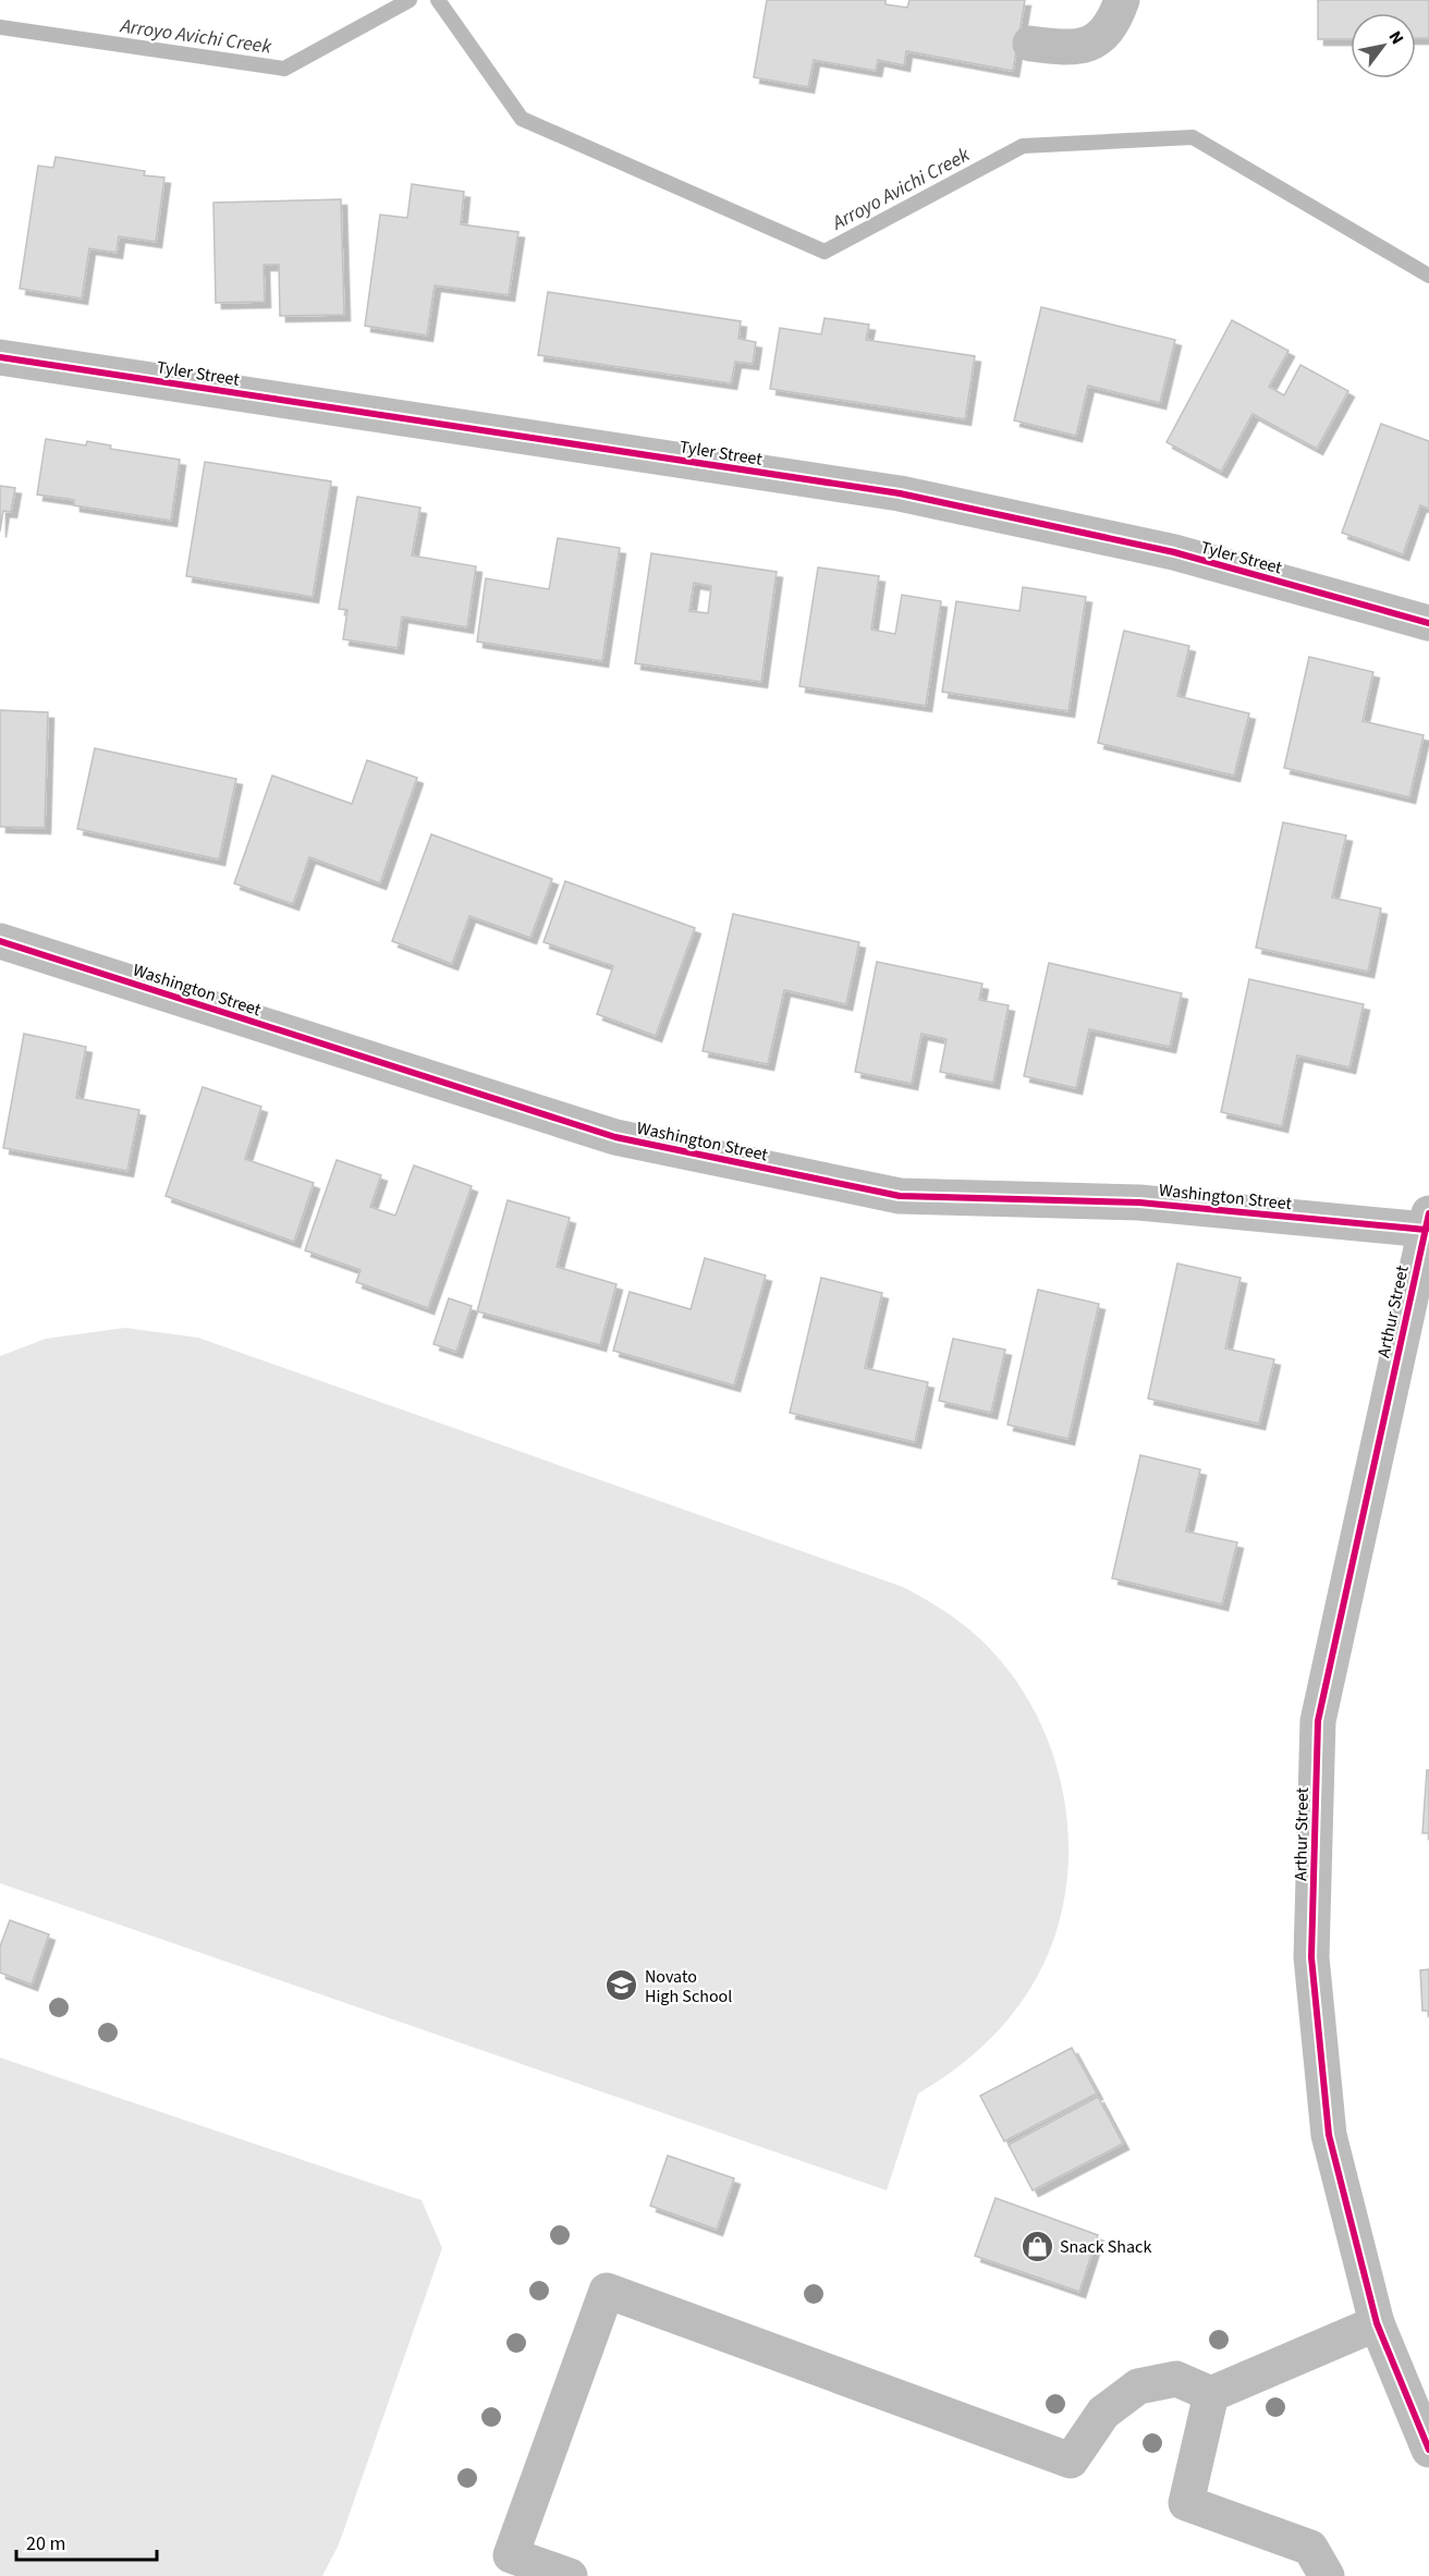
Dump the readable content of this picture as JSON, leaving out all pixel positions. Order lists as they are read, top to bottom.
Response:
{
  "streets": {
    "street": ["Tyler Street", "Washington Street", "Arthur Street"]
  },
  "crossings": [
    ["Washington Street", "Arthur Street"]
  ],
  "water": ["Arroyo Avichi Creek"],
  "places": {
    "school or university": ["Novato High School"],
    "shop": ["Snack Shack"]
  },
  "scale_bar": "20 m",
  "north": "top right"
}
